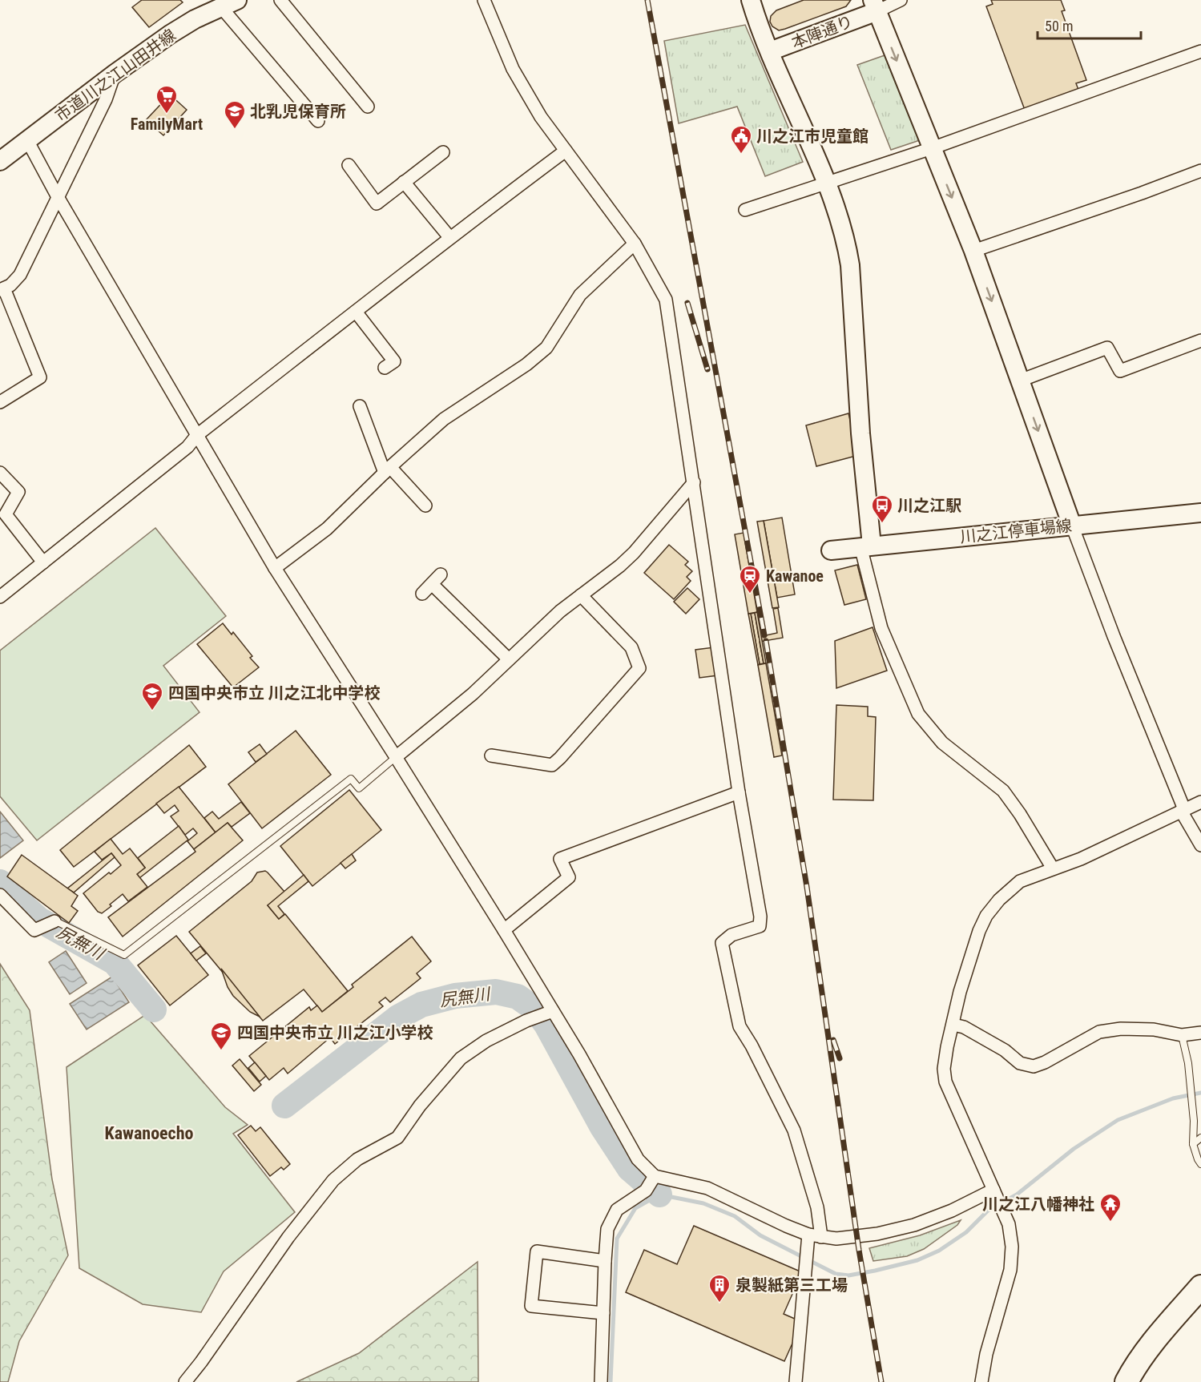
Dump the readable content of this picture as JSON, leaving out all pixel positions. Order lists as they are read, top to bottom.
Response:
{
  "streets": {
    "street": ["本陣通り", "市道川之江山田井線", "川之江停車場線"]
  },
  "districts": ["Kawanoecho"],
  "water": ["尻無川"],
  "places": {
    "supermarket": ["FamilyMart"],
    "school or university": ["北乳児保育所", "四国中央市立 川之江北中学校", "四国中央市立 川之江小学校"],
    "public building": ["川之江市児童館"],
    "bus stop": ["川之江駅"],
    "station": ["Kawanoe"],
    "temple": ["川之江八幡神社"],
    "building": ["泉製紙第三工場"]
  },
  "scale_bar": "50 m"
}
